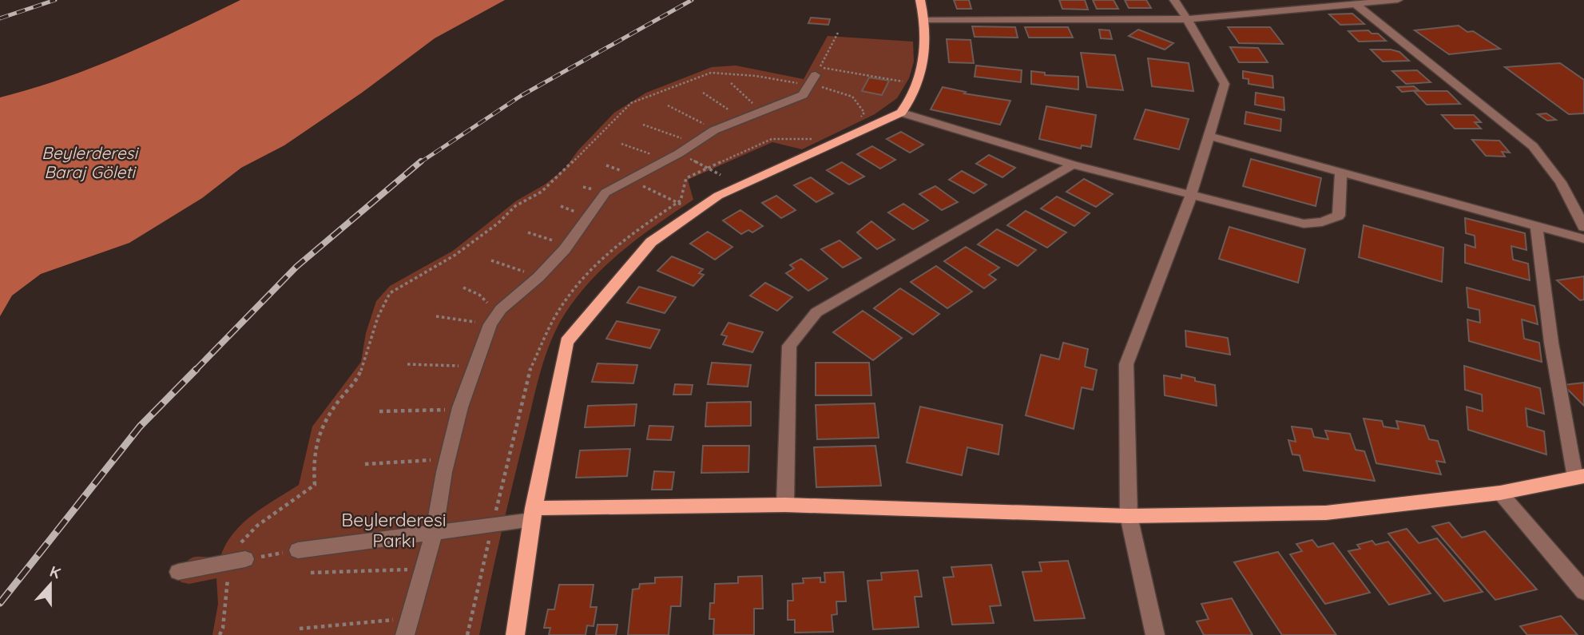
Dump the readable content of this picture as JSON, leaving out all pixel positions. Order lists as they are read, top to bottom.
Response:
{
  "water": ["Beylerderesi Baraj Göleti"],
  "parks": ["Beylerderesi Parkı"],
  "north": "top"
}
